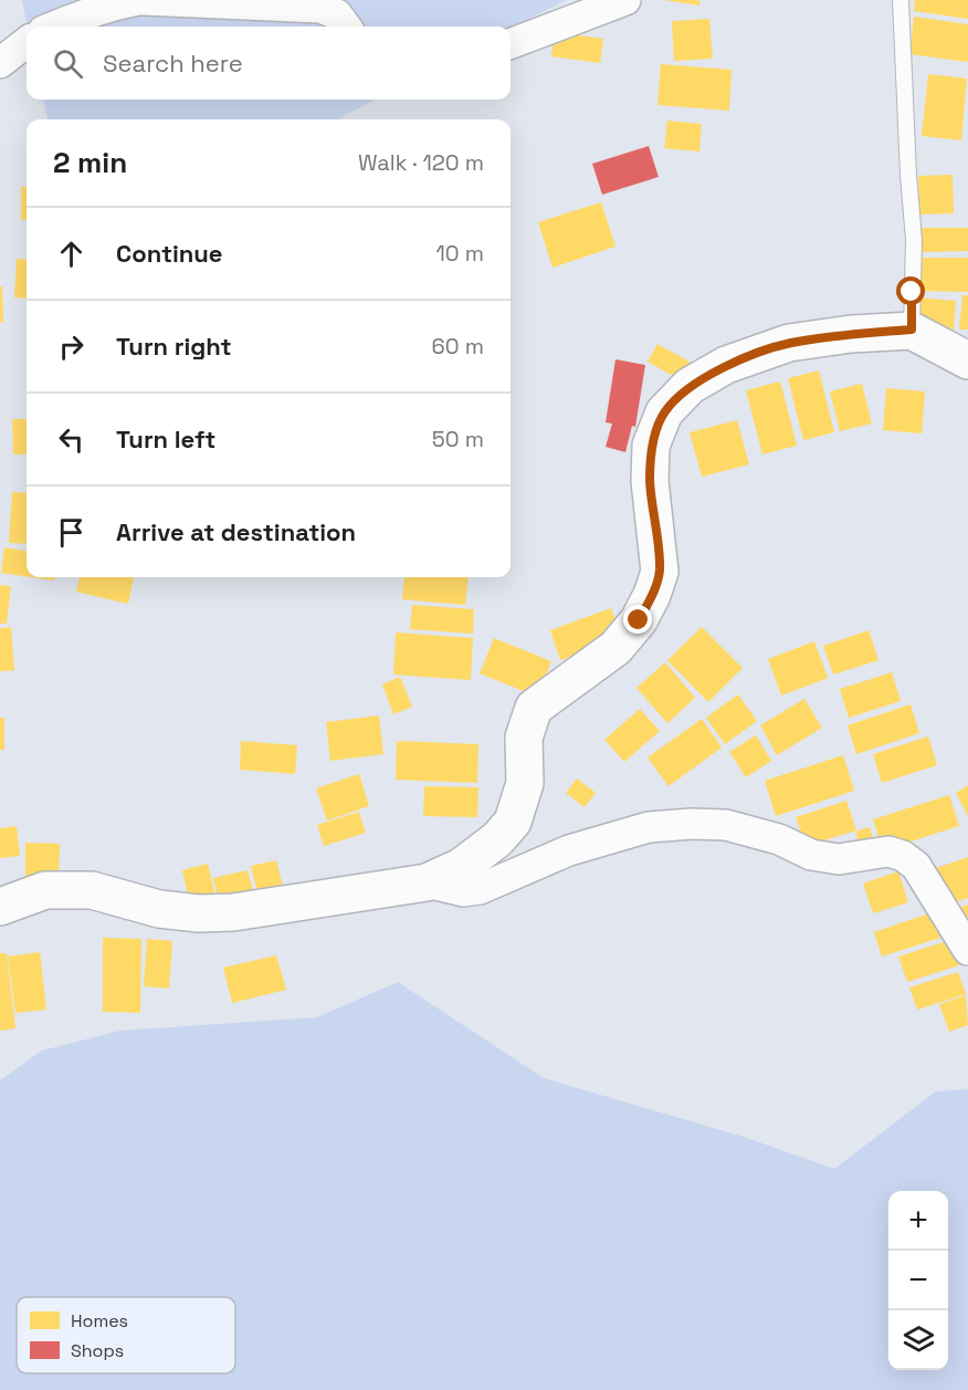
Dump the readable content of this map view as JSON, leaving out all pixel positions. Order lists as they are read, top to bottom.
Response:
{
  "legend": ["Homes", "Shops"],
  "page": {
    "search": "Search here",
    "heading": ["2 min", "Walk · 120 m"],
    "list": [
      ["Continue", "10 m"],
      ["Turn right", "60 m"],
      ["Turn left", "50 m"],
      "Arrive at destination"
    ],
    "map_buttons": ["+", "−"]
  }
}
